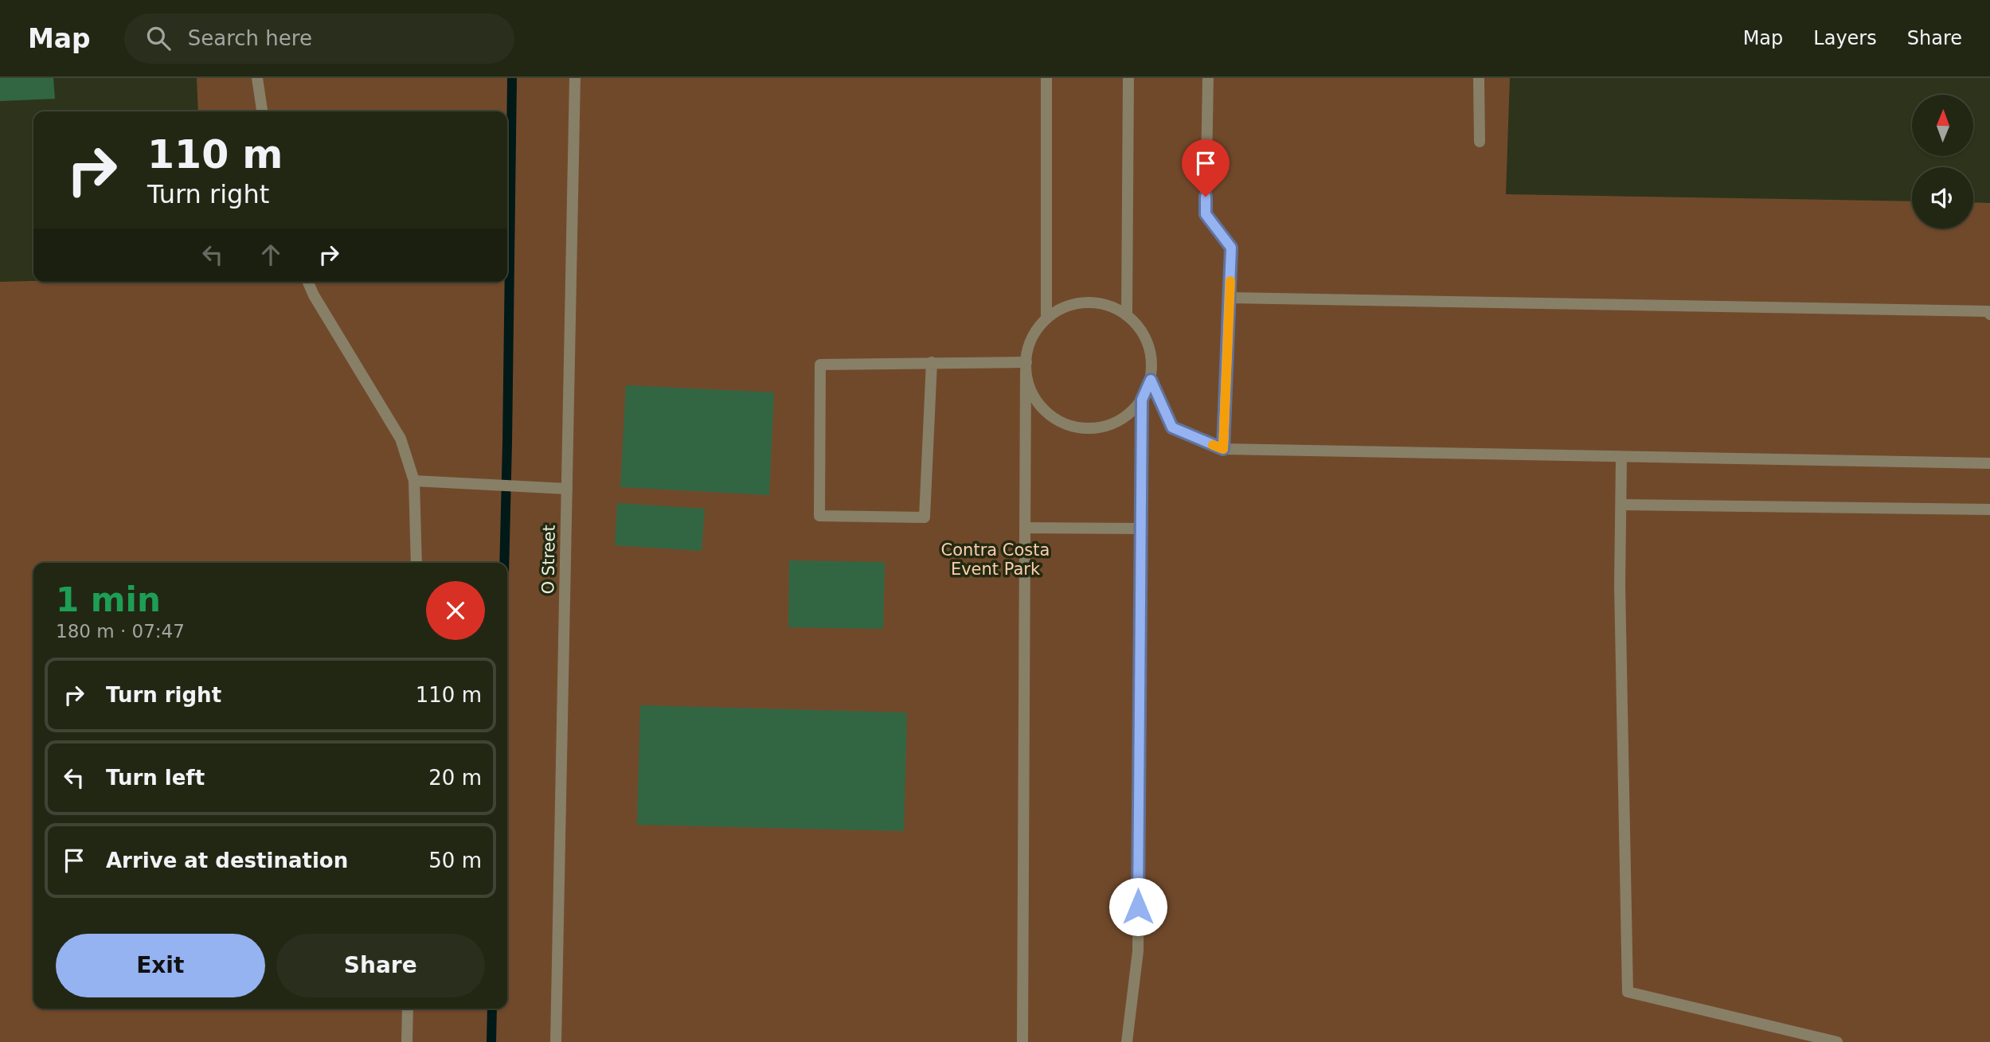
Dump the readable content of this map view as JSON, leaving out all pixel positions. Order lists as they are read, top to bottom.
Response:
{
  "streets": {
    "street": ["O Street"]
  },
  "parks": ["Contra Costa Event Park"],
  "north": "top",
  "page": {
    "header": "Map",
    "search": "Search here",
    "nav": ["Map", "Layers", "Share"],
    "turn": ["110 m", "Turn right"],
    "heading": ["1 min", "180 m · 07:47"],
    "list": [
      {
        "name": "Turn right",
        "value": "110 m"
      },
      {
        "name": "Turn left",
        "value": "20 m"
      },
      {
        "name": "Arrive at destination",
        "value": "50 m"
      }
    ],
    "buttons": ["Exit", "Share"]
  }
}
